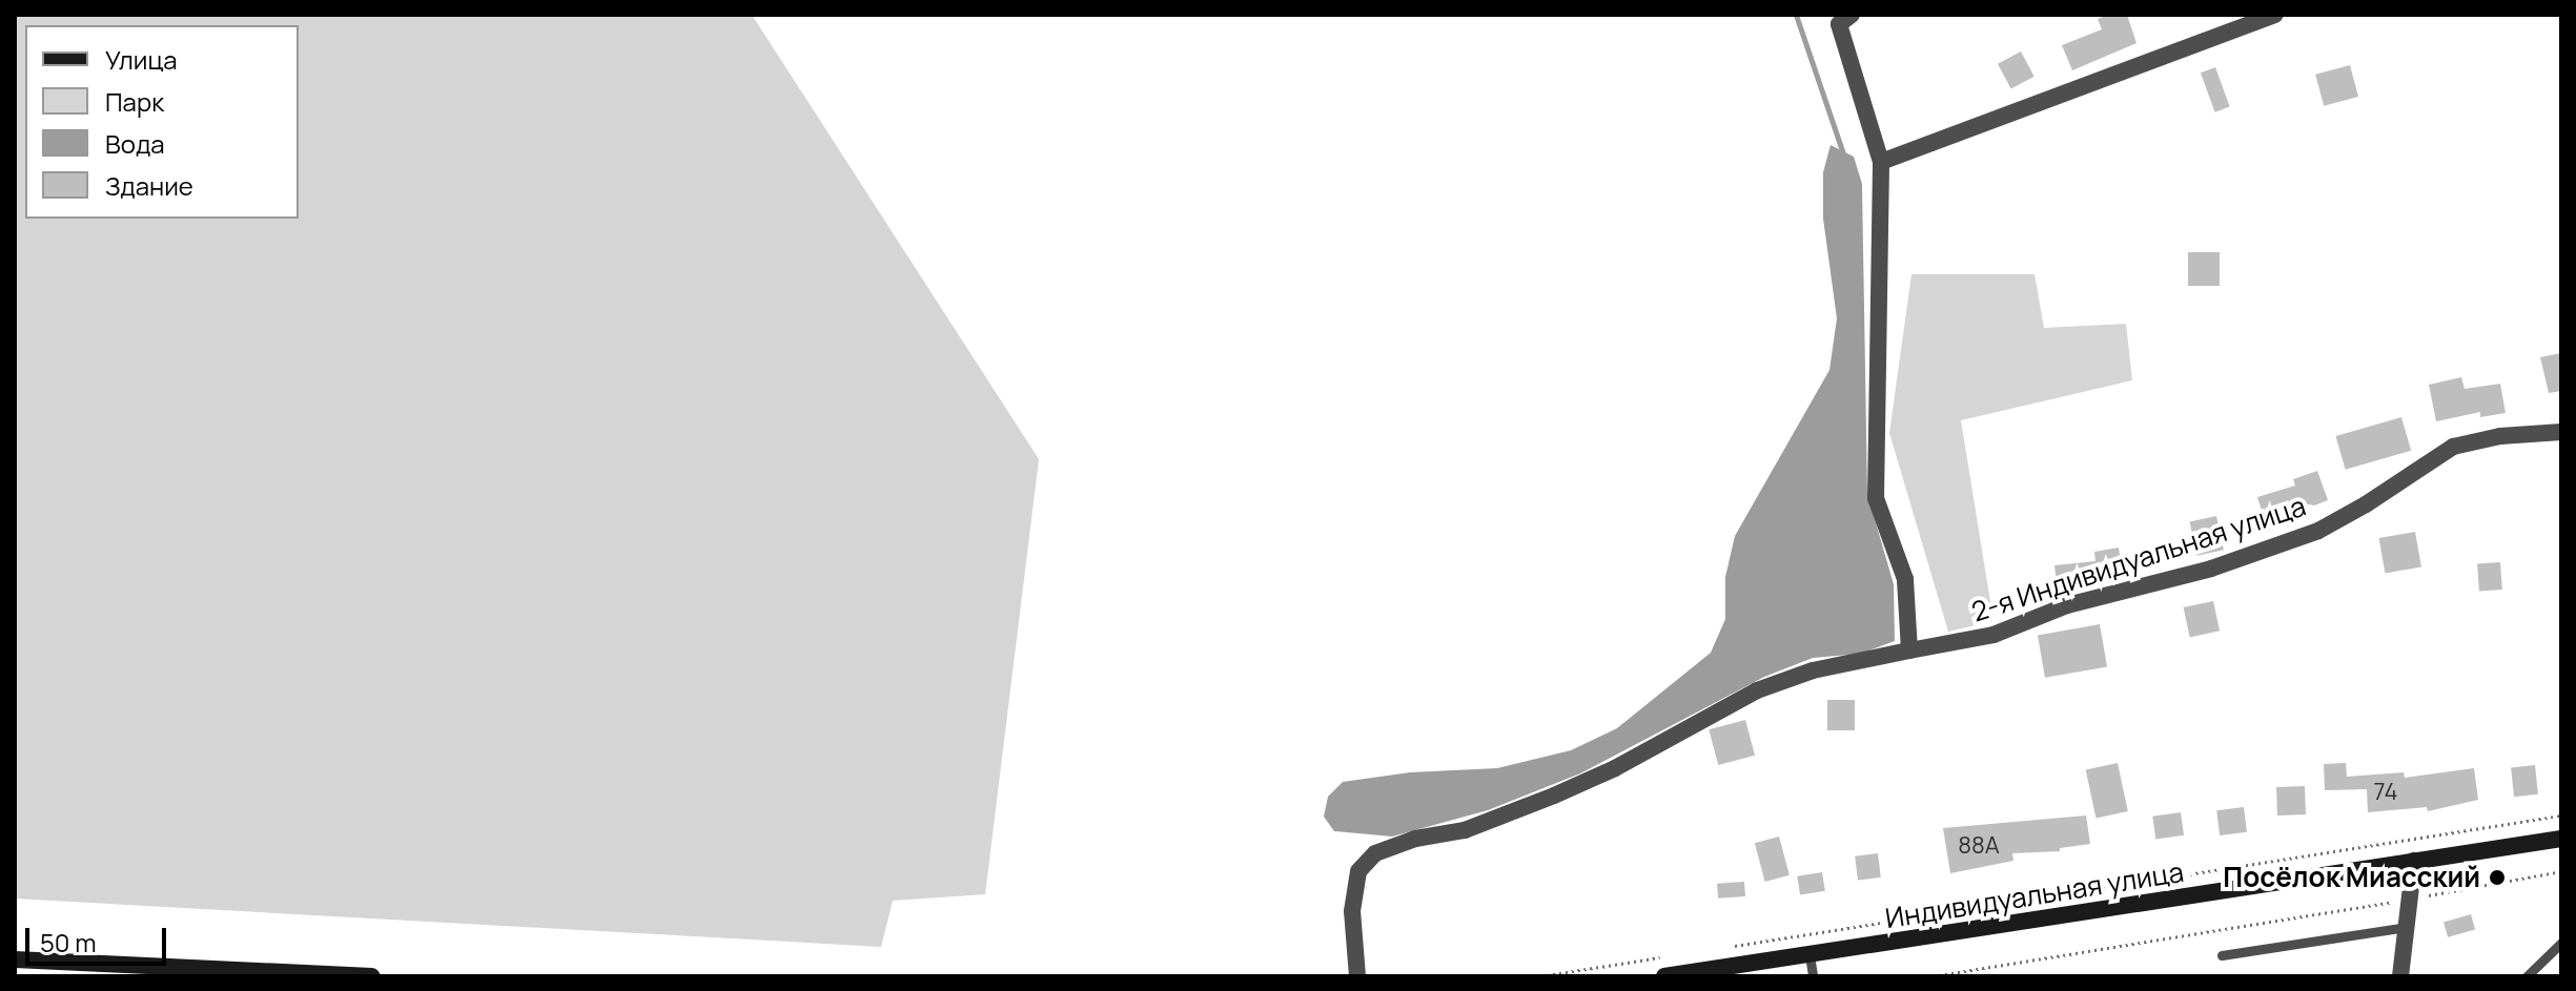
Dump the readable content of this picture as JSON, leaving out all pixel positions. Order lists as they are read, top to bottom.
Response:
{
  "streets": {
    "main road": ["Индивидуальная улица"],
    "street": ["2-я Индивидуальная улица"]
  },
  "places": ["Посёлок Миасский"],
  "house_numbers": ["74", "88А"],
  "legend": [
    "Улица",
    "Парк",
    "Вода",
    "Здание"
  ],
  "scale_bar": "50 m"
}
